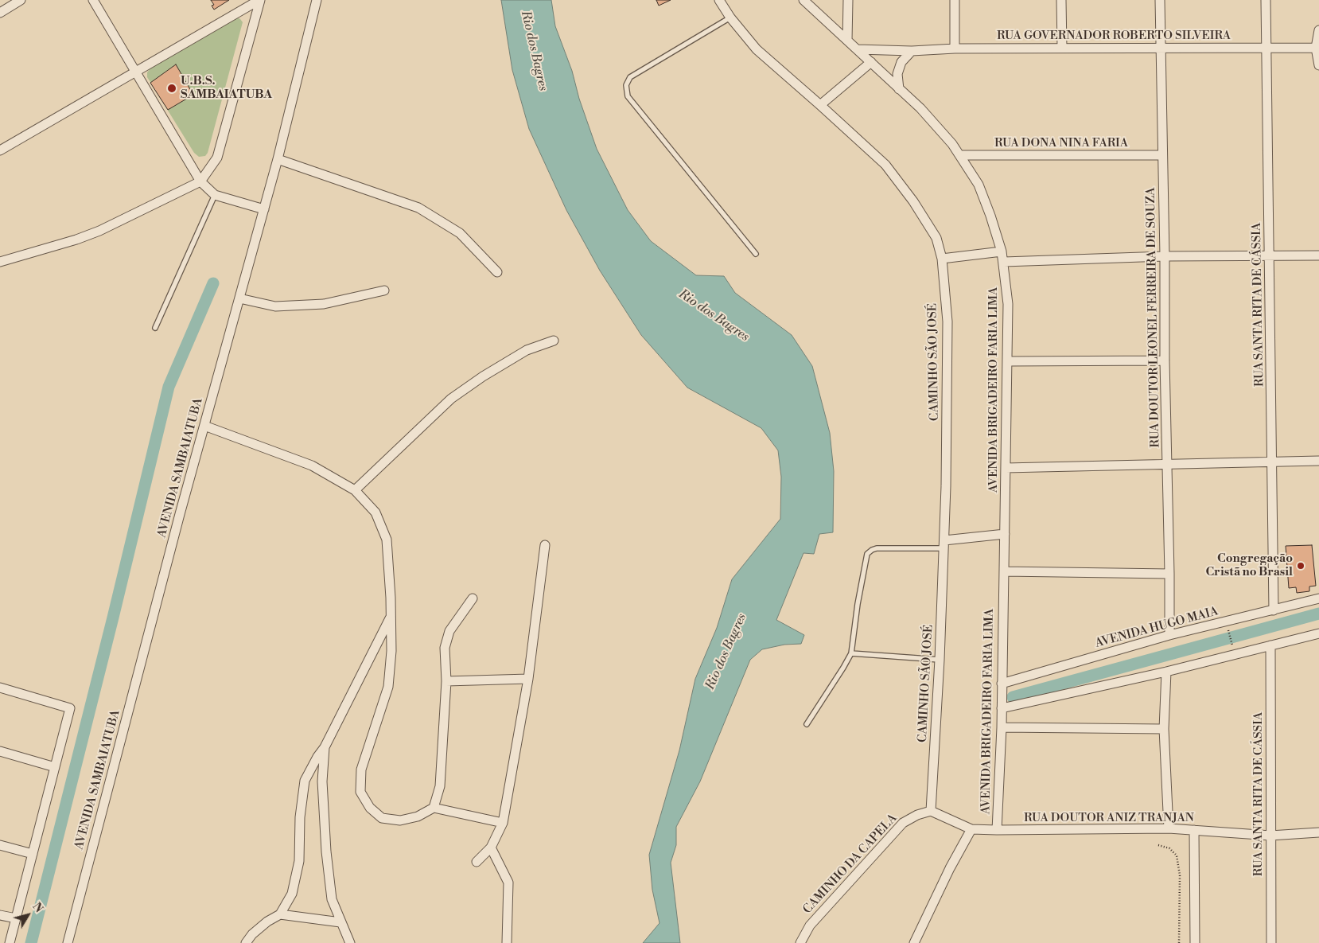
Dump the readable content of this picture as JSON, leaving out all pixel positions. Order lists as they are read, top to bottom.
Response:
{
  "streets": {
    "street": [
      "RUA GOVERNADOR ROBERTO SILVEIRA",
      "RUA DONA NINA FARIA",
      "RUA SANTA RITA DE CÁSSIA",
      "RUA DOUTOR LEONEL FERREIRA DE SOUZA",
      "CAMINHO SÃO JOSÉ",
      "AVENIDA BRIGADEIRO FARIA LIMA",
      "AVENIDA SAMBAIATUBA",
      "AVENIDA HUGO MAIA",
      "RUA DOUTOR ANIZ TRANJAN",
      "CAMINHO DA CAPELA"
    ]
  },
  "crossings": [
    ["RUA GOVERNADOR ROBERTO SILVEIRA", "RUA SANTA RITA DE CÁSSIA"],
    ["RUA GOVERNADOR ROBERTO SILVEIRA", "RUA DOUTOR LEONEL FERREIRA DE SOUZA"],
    ["RUA GOVERNADOR ROBERTO SILVEIRA", "AVENIDA BRIGADEIRO FARIA LIMA"],
    ["RUA DONA NINA FARIA", "RUA DOUTOR LEONEL FERREIRA DE SOUZA"],
    ["RUA DONA NINA FARIA", "AVENIDA BRIGADEIRO FARIA LIMA"],
    ["RUA SANTA RITA DE CÁSSIA", "AVENIDA HUGO MAIA"],
    ["RUA SANTA RITA DE CÁSSIA", "RUA DOUTOR ANIZ TRANJAN"],
    ["RUA DOUTOR LEONEL FERREIRA DE SOUZA", "AVENIDA HUGO MAIA"],
    ["CAMINHO SÃO JOSÉ", "CAMINHO DA CAPELA"],
    ["AVENIDA BRIGADEIRO FARIA LIMA", "AVENIDA HUGO MAIA"],
    ["AVENIDA BRIGADEIRO FARIA LIMA", "RUA DOUTOR ANIZ TRANJAN"]
  ],
  "water": ["Rio dos Bagres"],
  "places": ["U.B.S. SAMBAIATUBA", "Congregação Cristã no Brasil"],
  "north": "top right"
}
